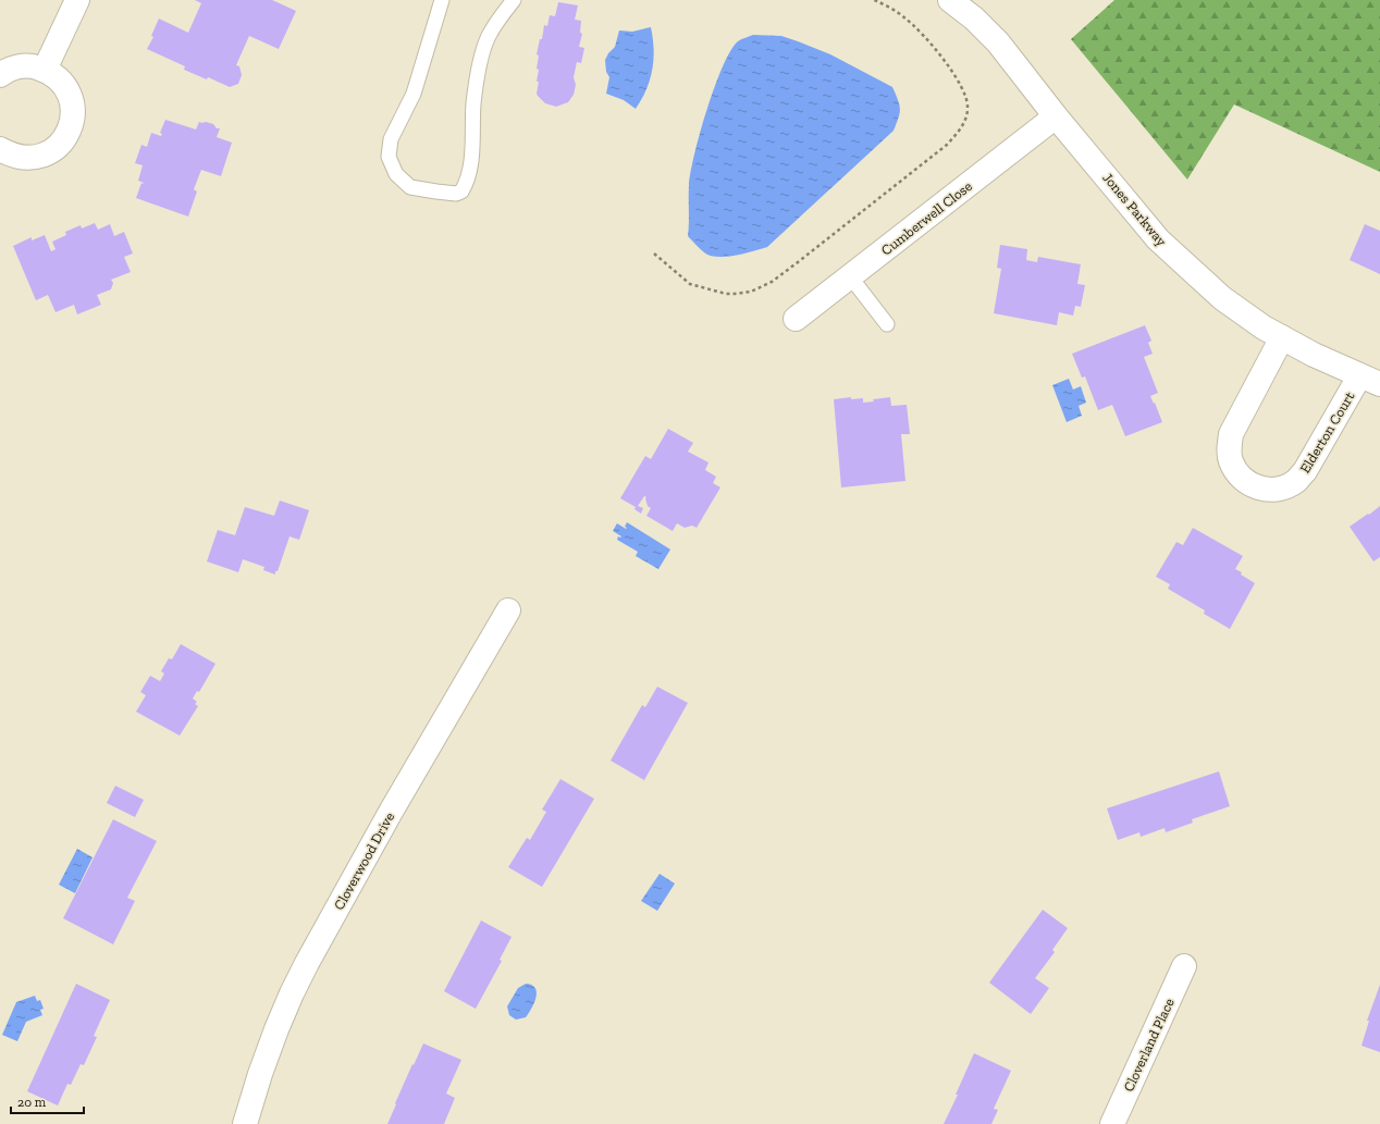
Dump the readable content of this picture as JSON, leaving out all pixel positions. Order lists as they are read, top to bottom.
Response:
{
  "streets": {
    "street": [
      "Jones Parkway",
      "Cumberwell Close",
      "Elderton Court",
      "Cloverwood Drive",
      "Cloverland Place"
    ]
  },
  "crossings": [
    ["Jones Parkway", "Cumberwell Close"],
    ["Jones Parkway", "Elderton Court"]
  ],
  "scale_bar": "20 m"
}
